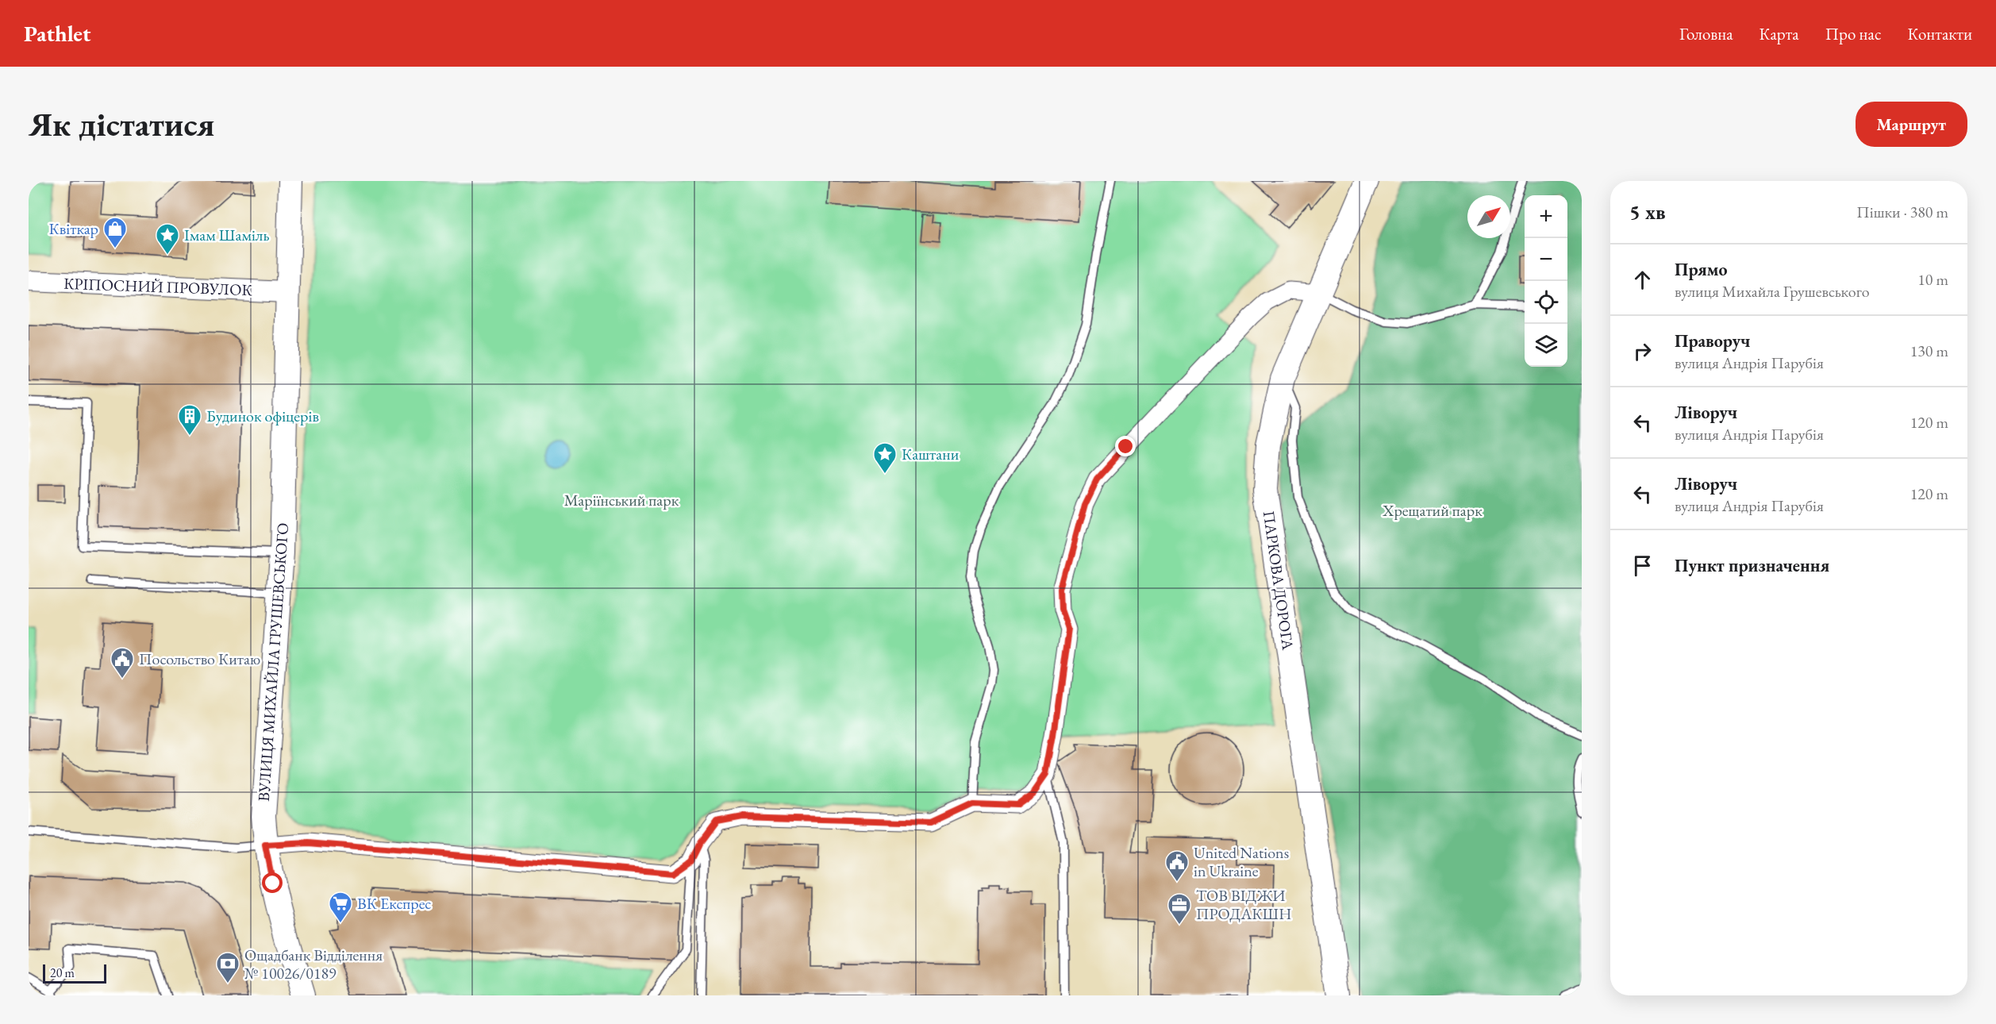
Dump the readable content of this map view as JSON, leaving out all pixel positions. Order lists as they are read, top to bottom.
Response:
{
  "streets": {
    "main road": ["ПАРКОВА ДОРОГА", "ВУЛИЦЯ МИХАЙЛА ГРУШЕВСЬКОГО"],
    "street": ["КРІПОСНИЙ ПРОВУЛОК"]
  },
  "crossings": [
    ["КРІПОСНИЙ ПРОВУЛОК", "ВУЛИЦЯ МИХАЙЛА ГРУШЕВСЬКОГО"]
  ],
  "parks": ["Маріїнський парк", "Хрещатий парк"],
  "places": {
    "shop": ["Квіткар"],
    "place": ["Імам Шаміль", "Каштани"],
    "building": ["Будинок офіцерів"],
    "public building": ["Посольство Китаю", "United Nations in Ukraine"],
    "supermarket": ["ВК Експрес"],
    "office": ["ТОВ ВІДЖИ ПРОДАКШН"],
    "bank": ["Ощадбанк Відділення № 10026/0189"]
  },
  "scale_bar": "20 m",
  "north": "top right",
  "page": {
    "header": "Pathlet",
    "nav": [
      "Головна",
      "Карта",
      "Про нас",
      "Контакти"
    ],
    "buttons": "Маршрут",
    "title": "Як дістатися",
    "heading": ["5 хв", "Пішки · 380 m"],
    "map_buttons": ["+", "−"],
    "list": [
      ["Прямо", "вулиця Михайла Грушевського", "10 m"],
      ["Праворуч", "вулиця Андрія Парубія", "130 m"],
      ["Ліворуч", "вулиця Андрія Парубія", "120 m"],
      ["Ліворуч", "вулиця Андрія Парубія", "120 m"],
      "Пункт призначення"
    ],
    "scale": "20 m"
  }
}
